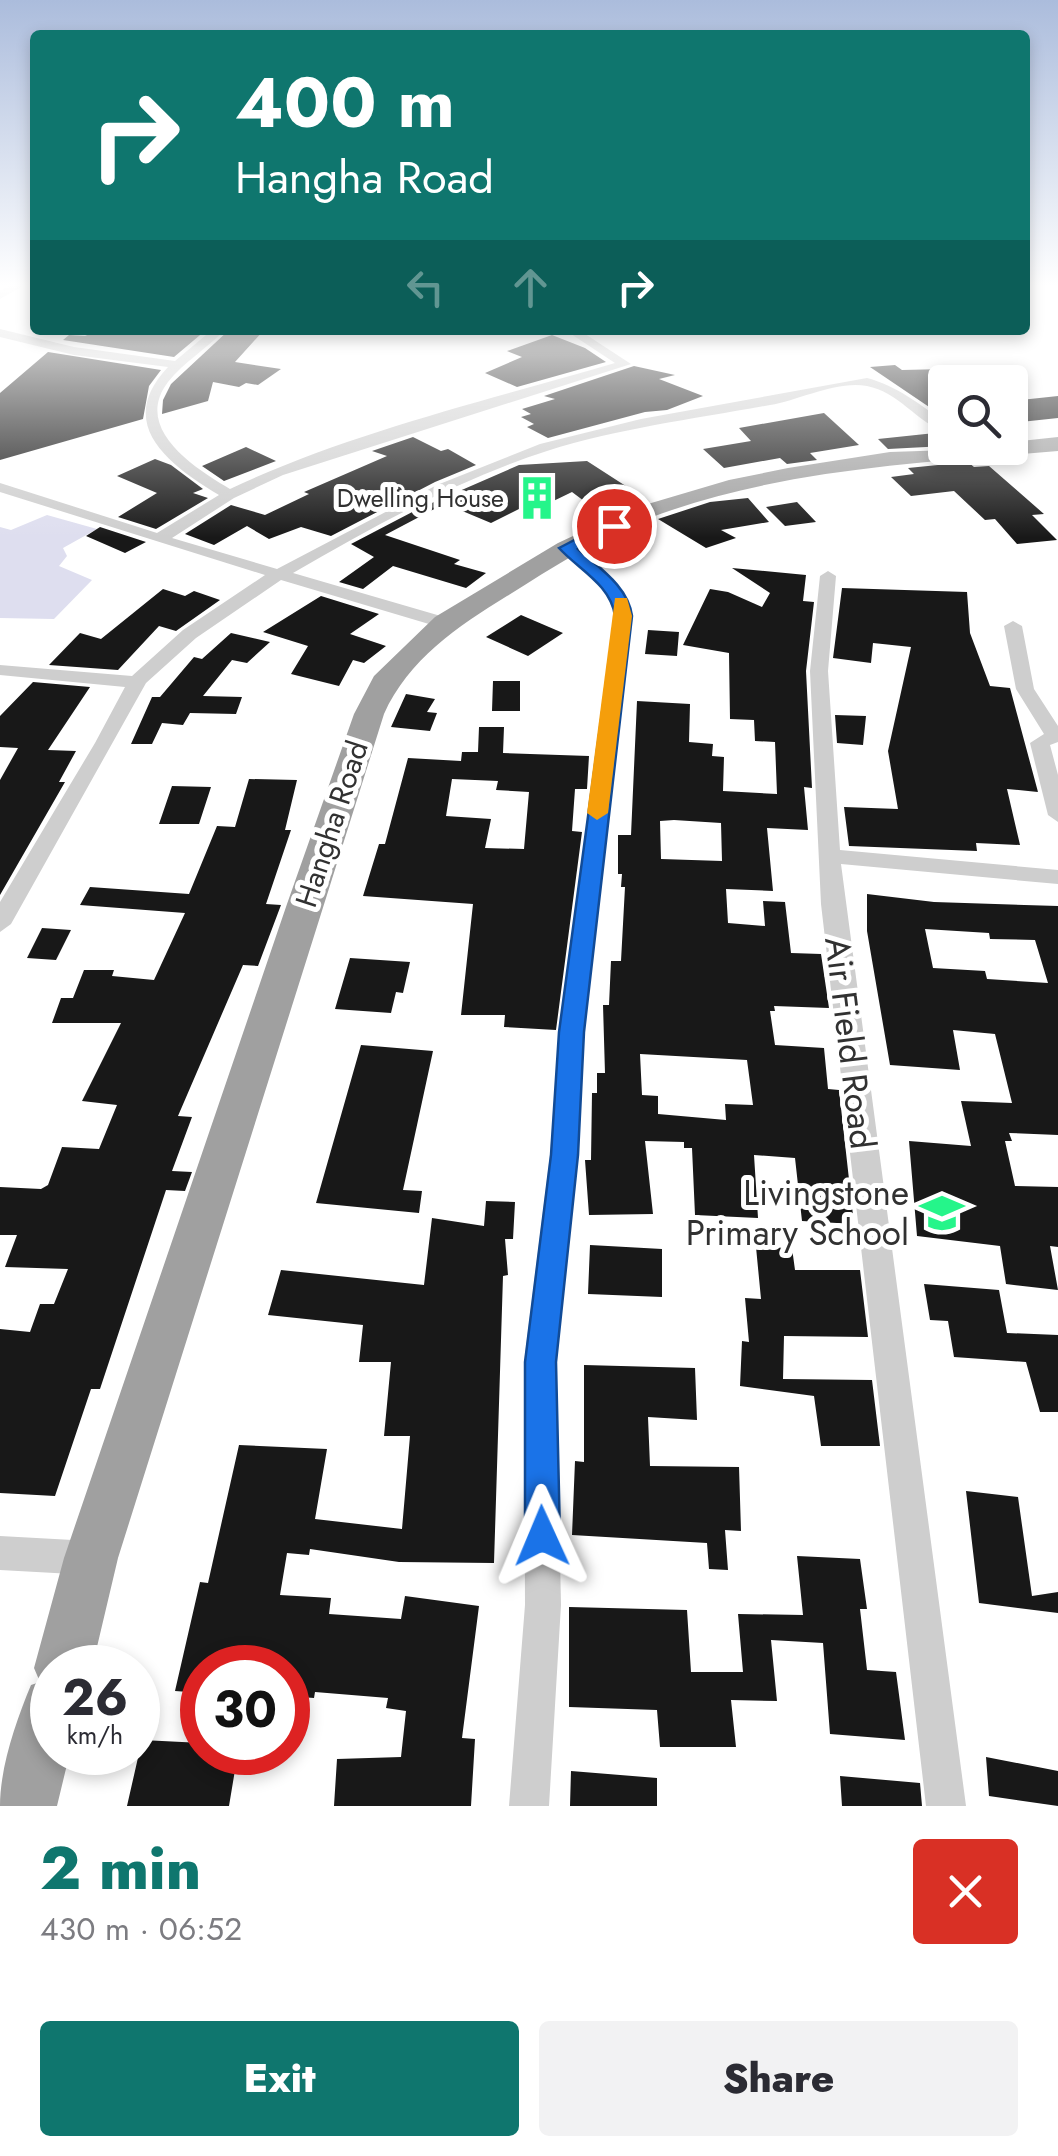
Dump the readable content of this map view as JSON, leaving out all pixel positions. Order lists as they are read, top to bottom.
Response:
{
  "streets": {
    "highway": ["Hangha Road"],
    "street": ["Air Field Road"]
  },
  "places": {
    "building": ["Dwelling House"],
    "school or university": ["Livingstone Primary School"]
  },
  "page": {
    "turn": ["400 m", "Hangha Road"],
    "speed": "26 km/h",
    "limit": "30",
    "heading": ["2 min", "430 m · 06:52"],
    "buttons": ["Exit", "Share"]
  }
}
